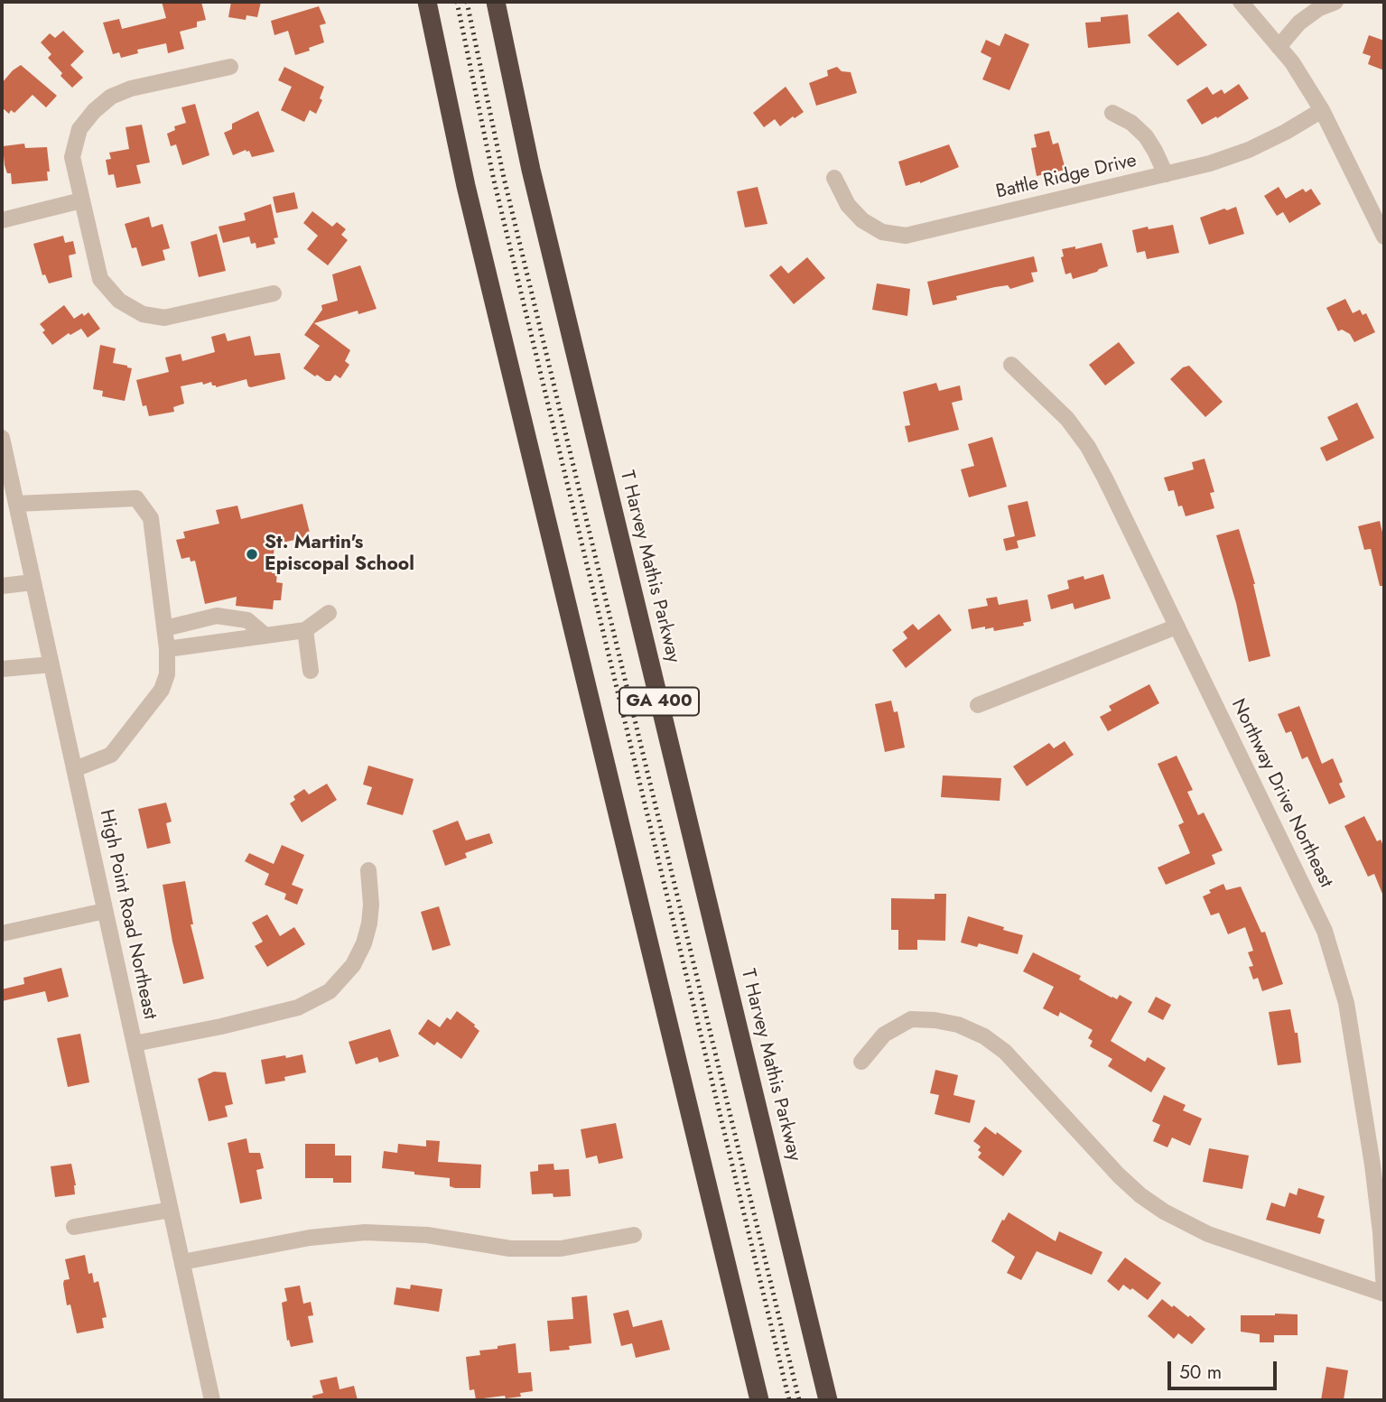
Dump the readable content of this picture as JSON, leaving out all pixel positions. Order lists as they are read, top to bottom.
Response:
{
  "streets": {
    "highway": ["T Harvey Mathis Parkway", "GA 400"],
    "street": ["Battle Ridge Drive", "Northway Drive Northeast", "High Point Road Northeast"]
  },
  "places": ["St. Martin's Episcopal School"],
  "scale_bar": "50 m"
}
